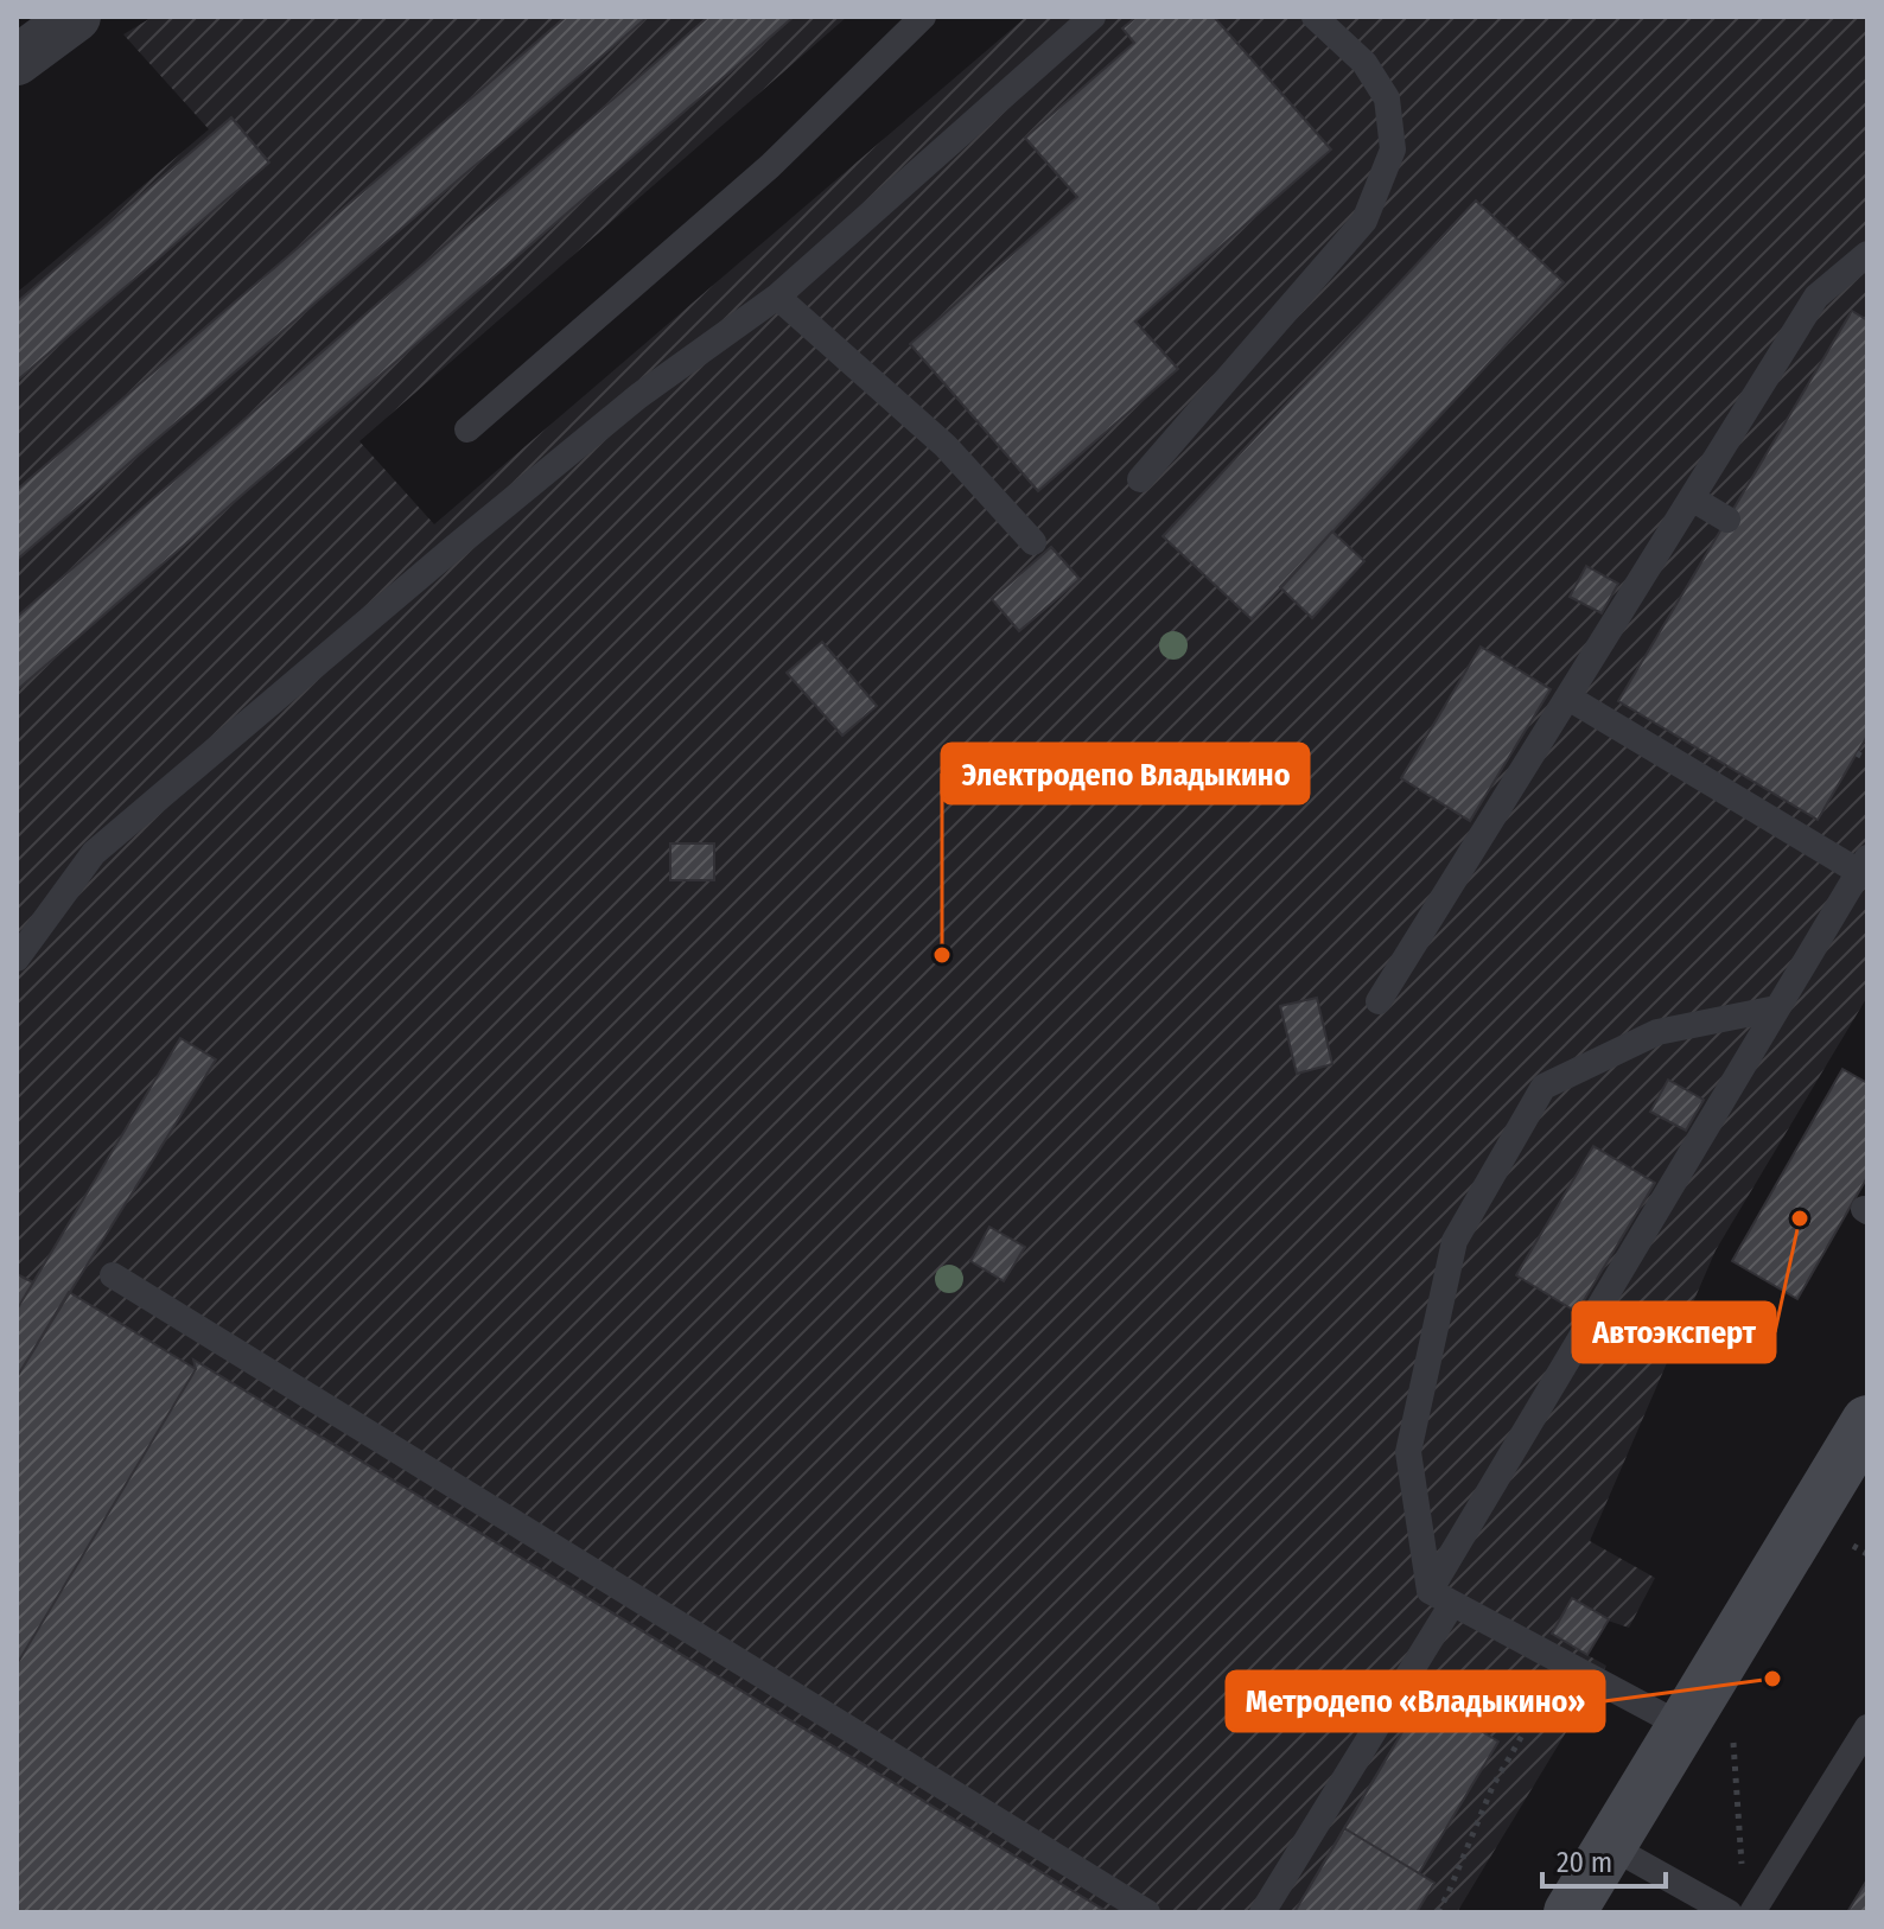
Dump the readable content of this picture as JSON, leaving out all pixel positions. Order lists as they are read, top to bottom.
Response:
{
  "places": ["Электродепо Владыкино", "Автоэксперт", "Метродепо «Владыкино»"],
  "scale_bar": "20 m"
}
